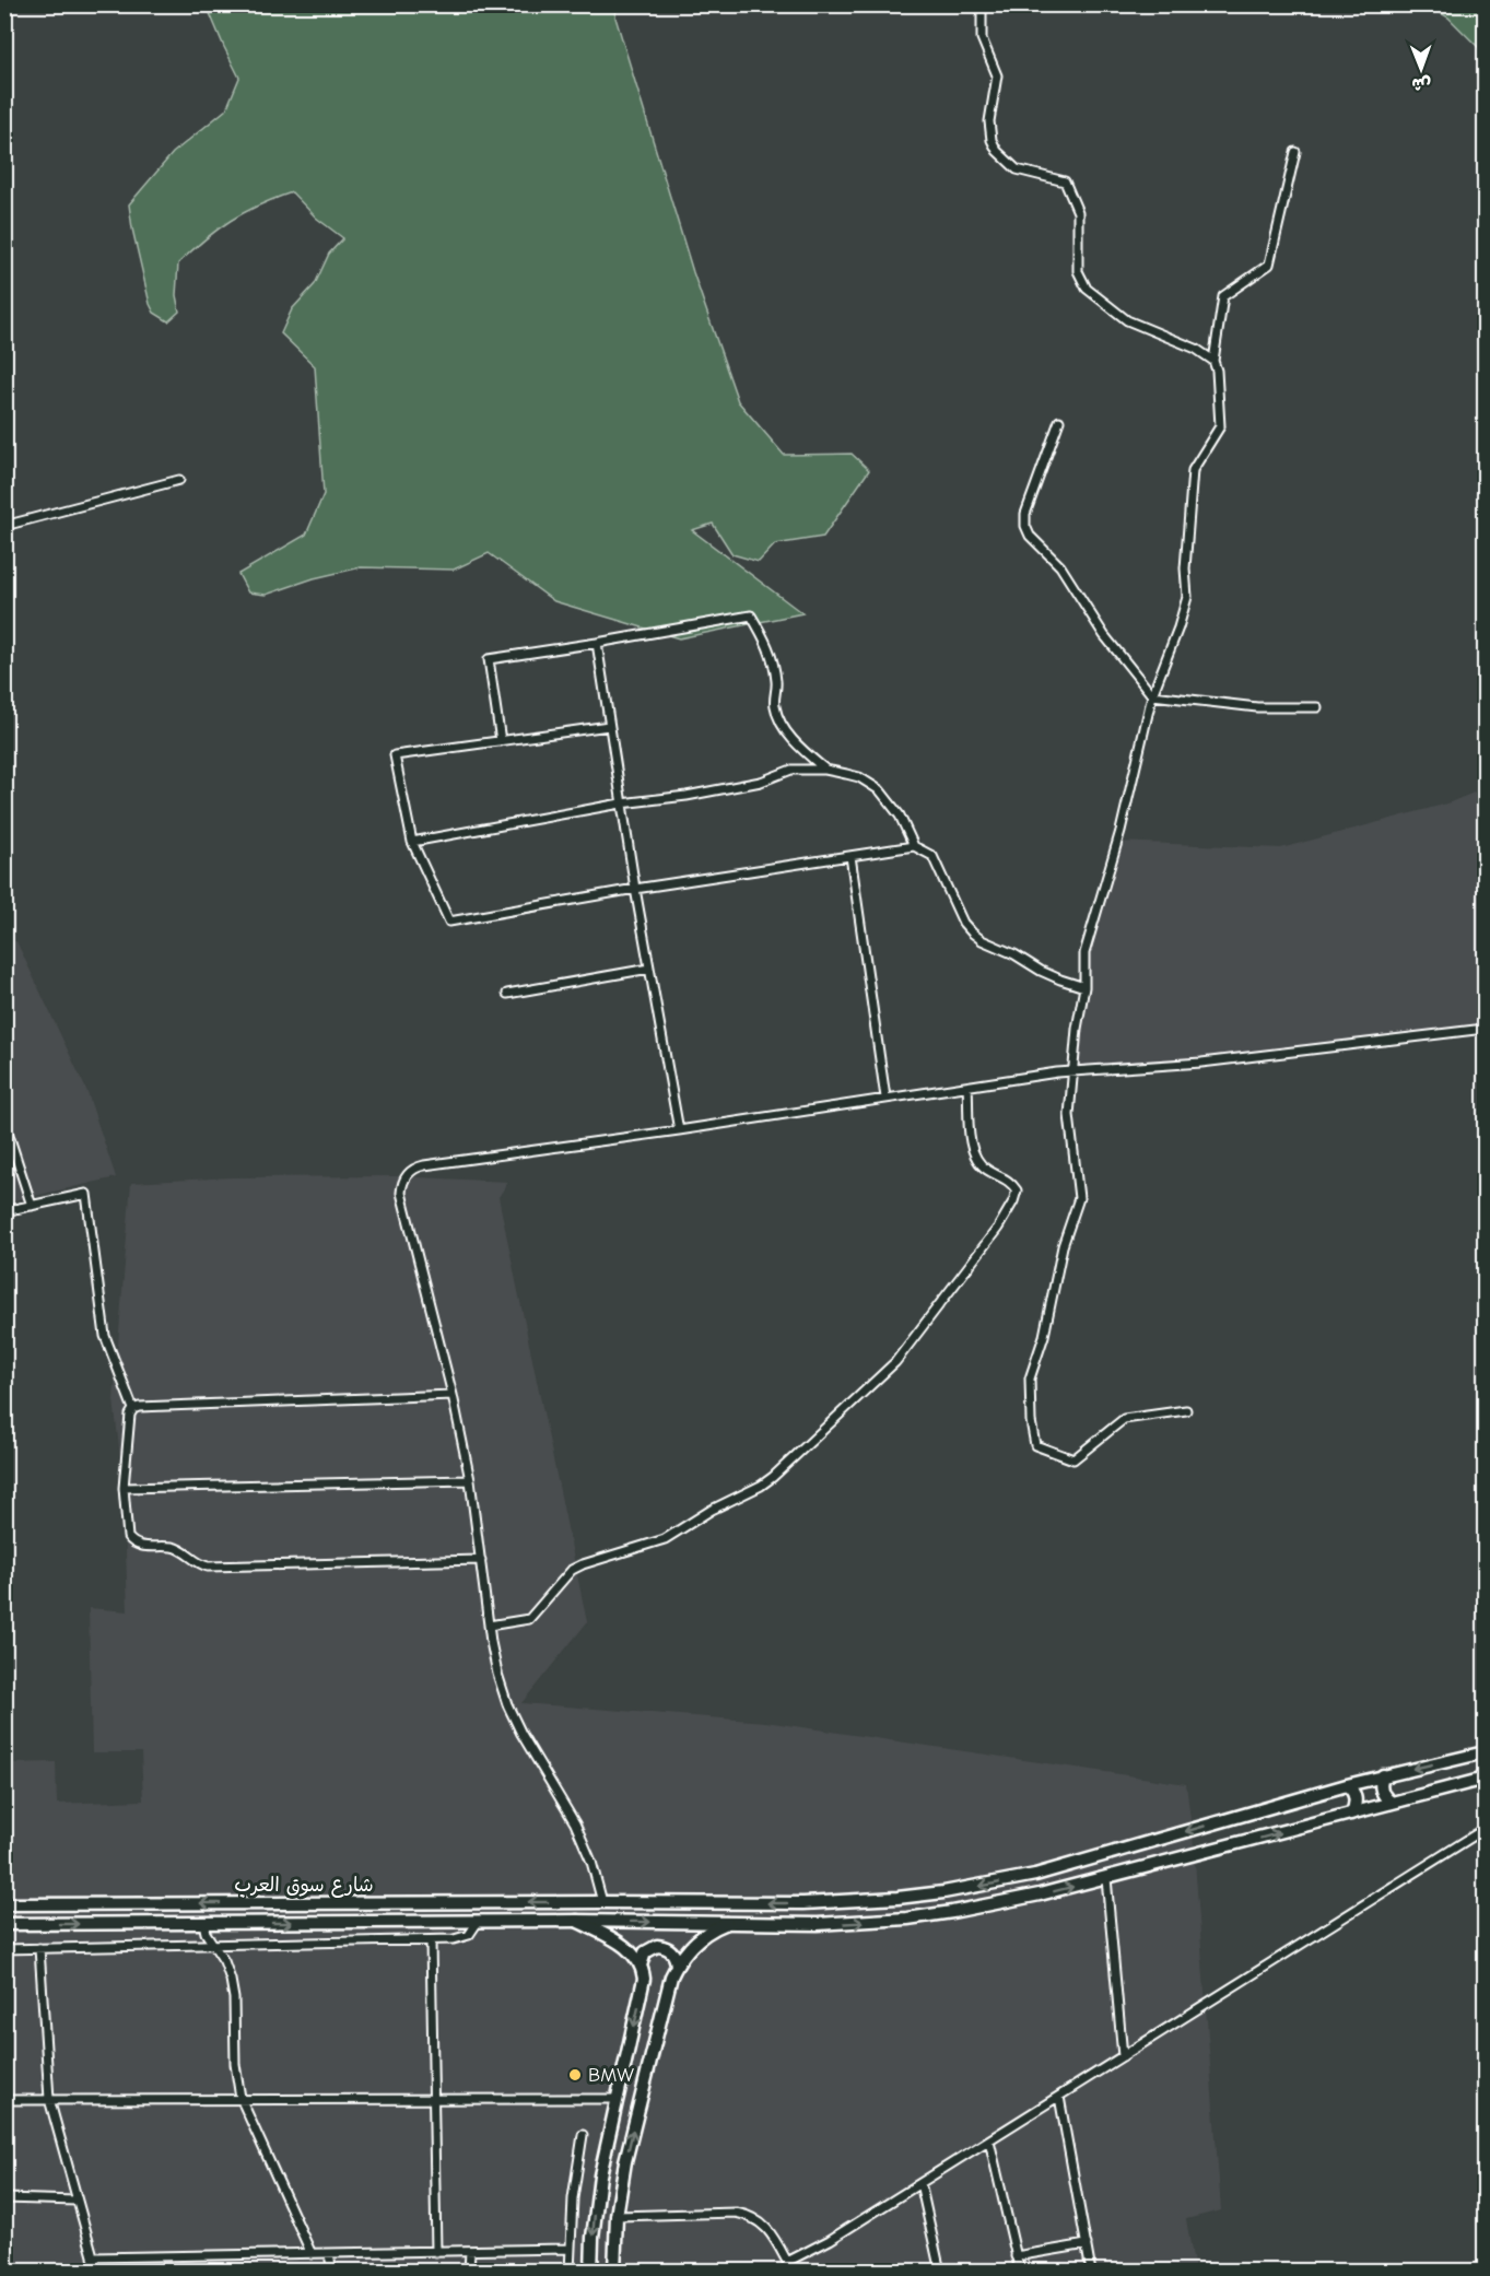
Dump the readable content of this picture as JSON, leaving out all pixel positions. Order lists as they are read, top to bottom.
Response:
{
  "streets": {
    "main road": ["شارع سوق العرب"]
  },
  "places": ["BMW"],
  "north": "bottom"
}
